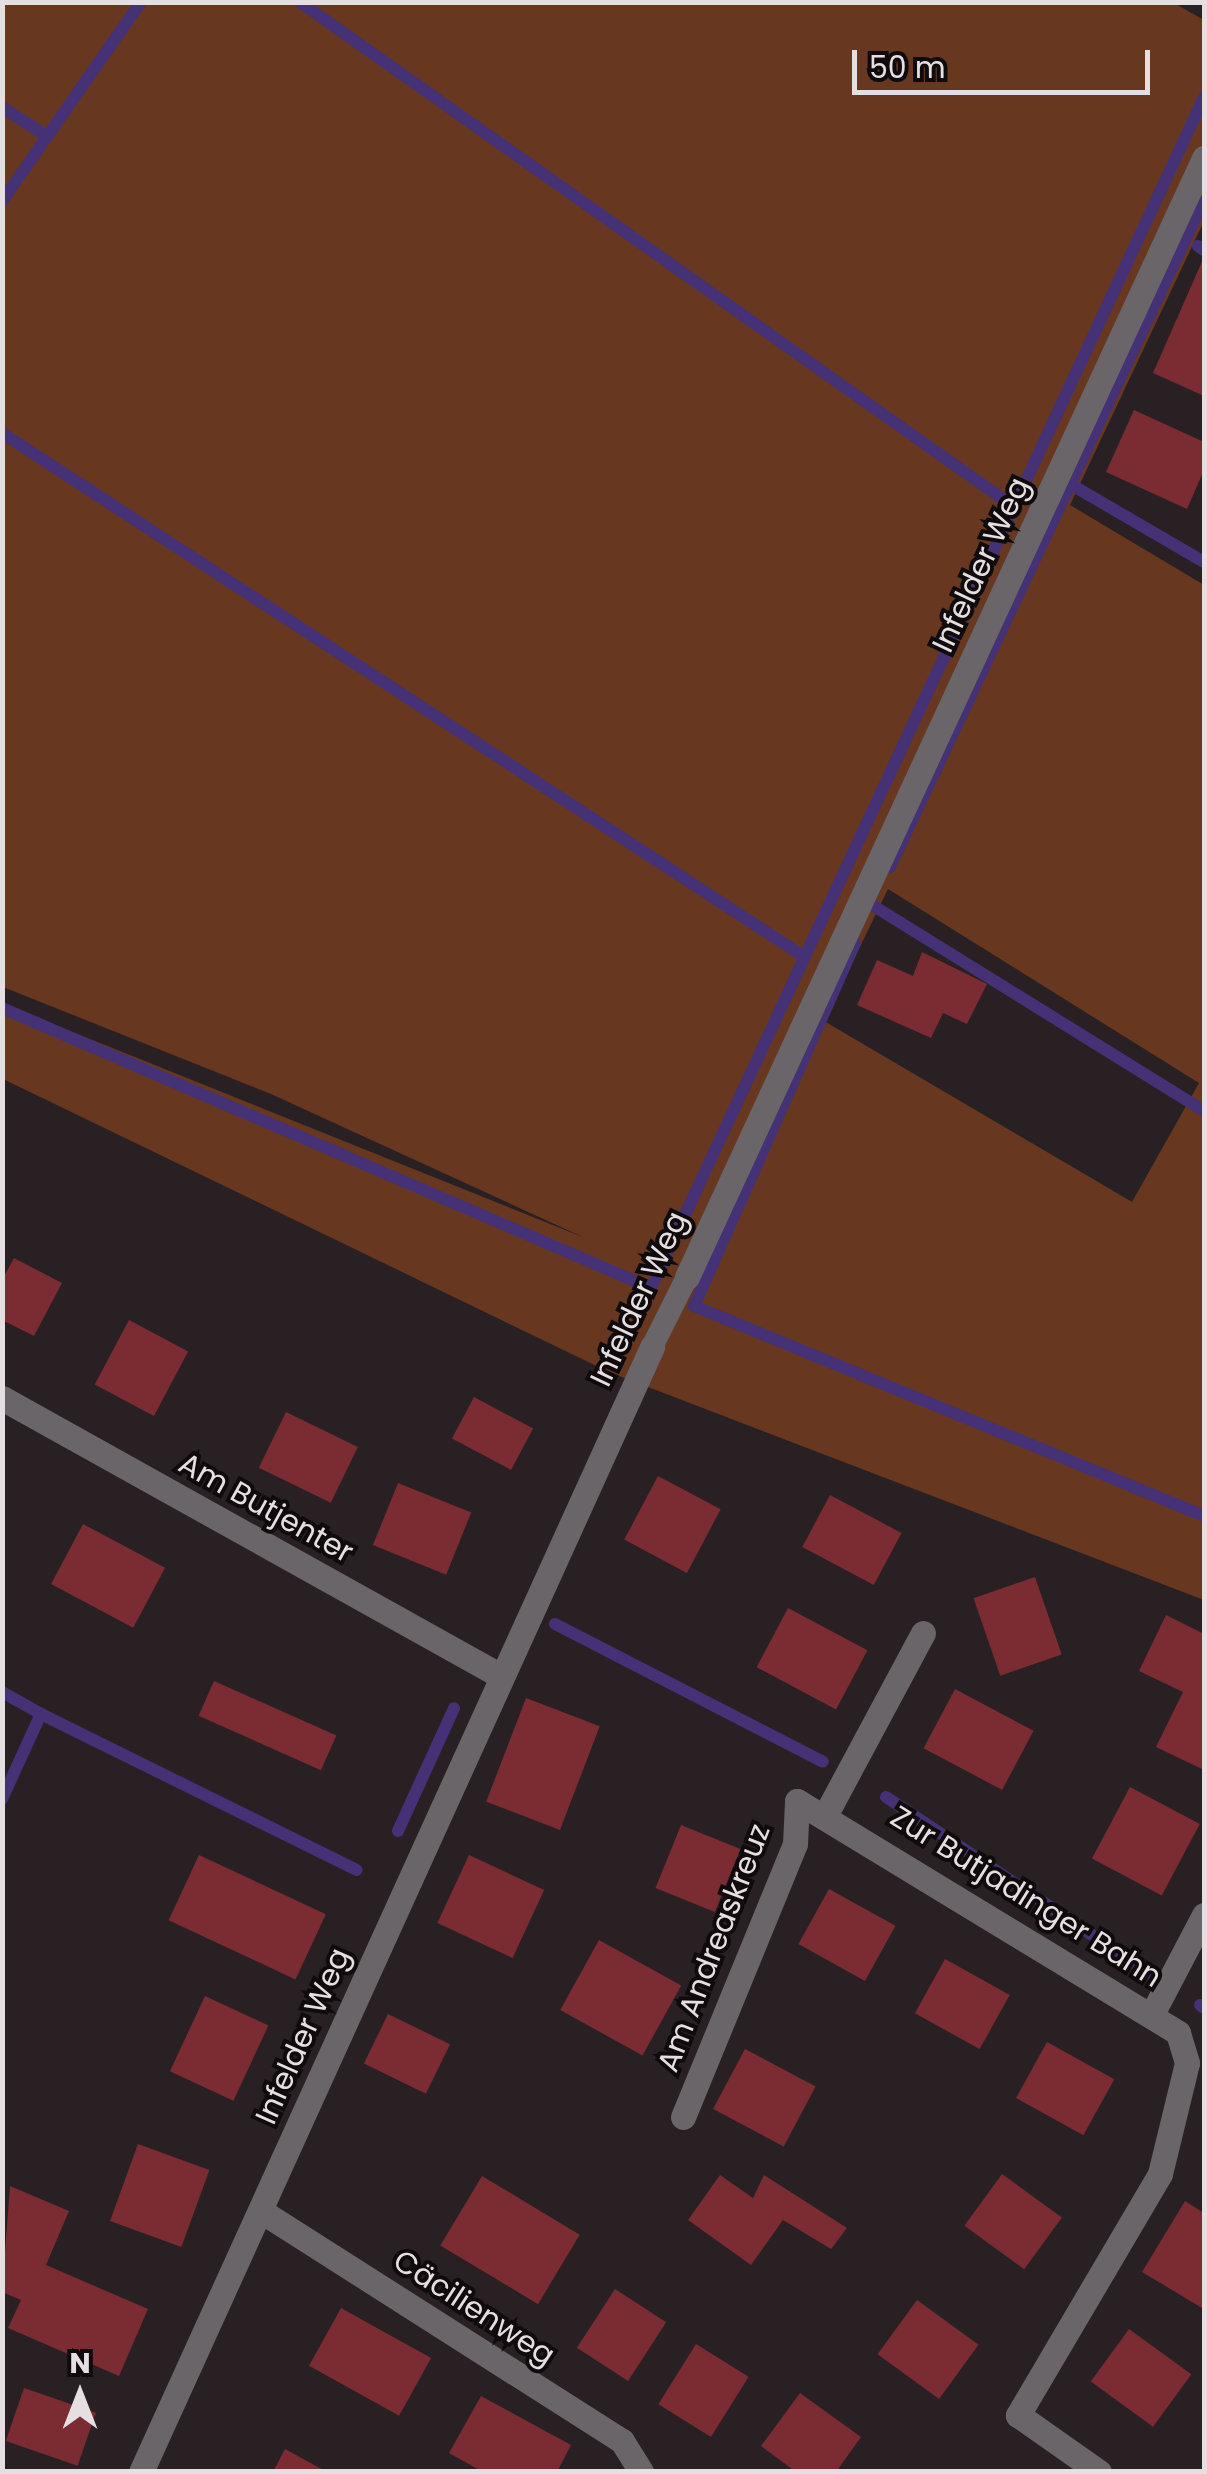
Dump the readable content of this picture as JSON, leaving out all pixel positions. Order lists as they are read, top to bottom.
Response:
{
  "streets": {
    "street": [
      "Infelder Weg",
      "Am Butjenter",
      "Zur Butjadinger Bahn",
      "Am Andreaskreuz",
      "Cäcilienweg"
    ]
  },
  "crossings": [
    ["Infelder Weg", "Am Butjenter"],
    ["Infelder Weg", "Cäcilienweg"],
    ["Zur Butjadinger Bahn", "Am Andreaskreuz"]
  ],
  "scale_bar": "50 m",
  "north": "top"
}
